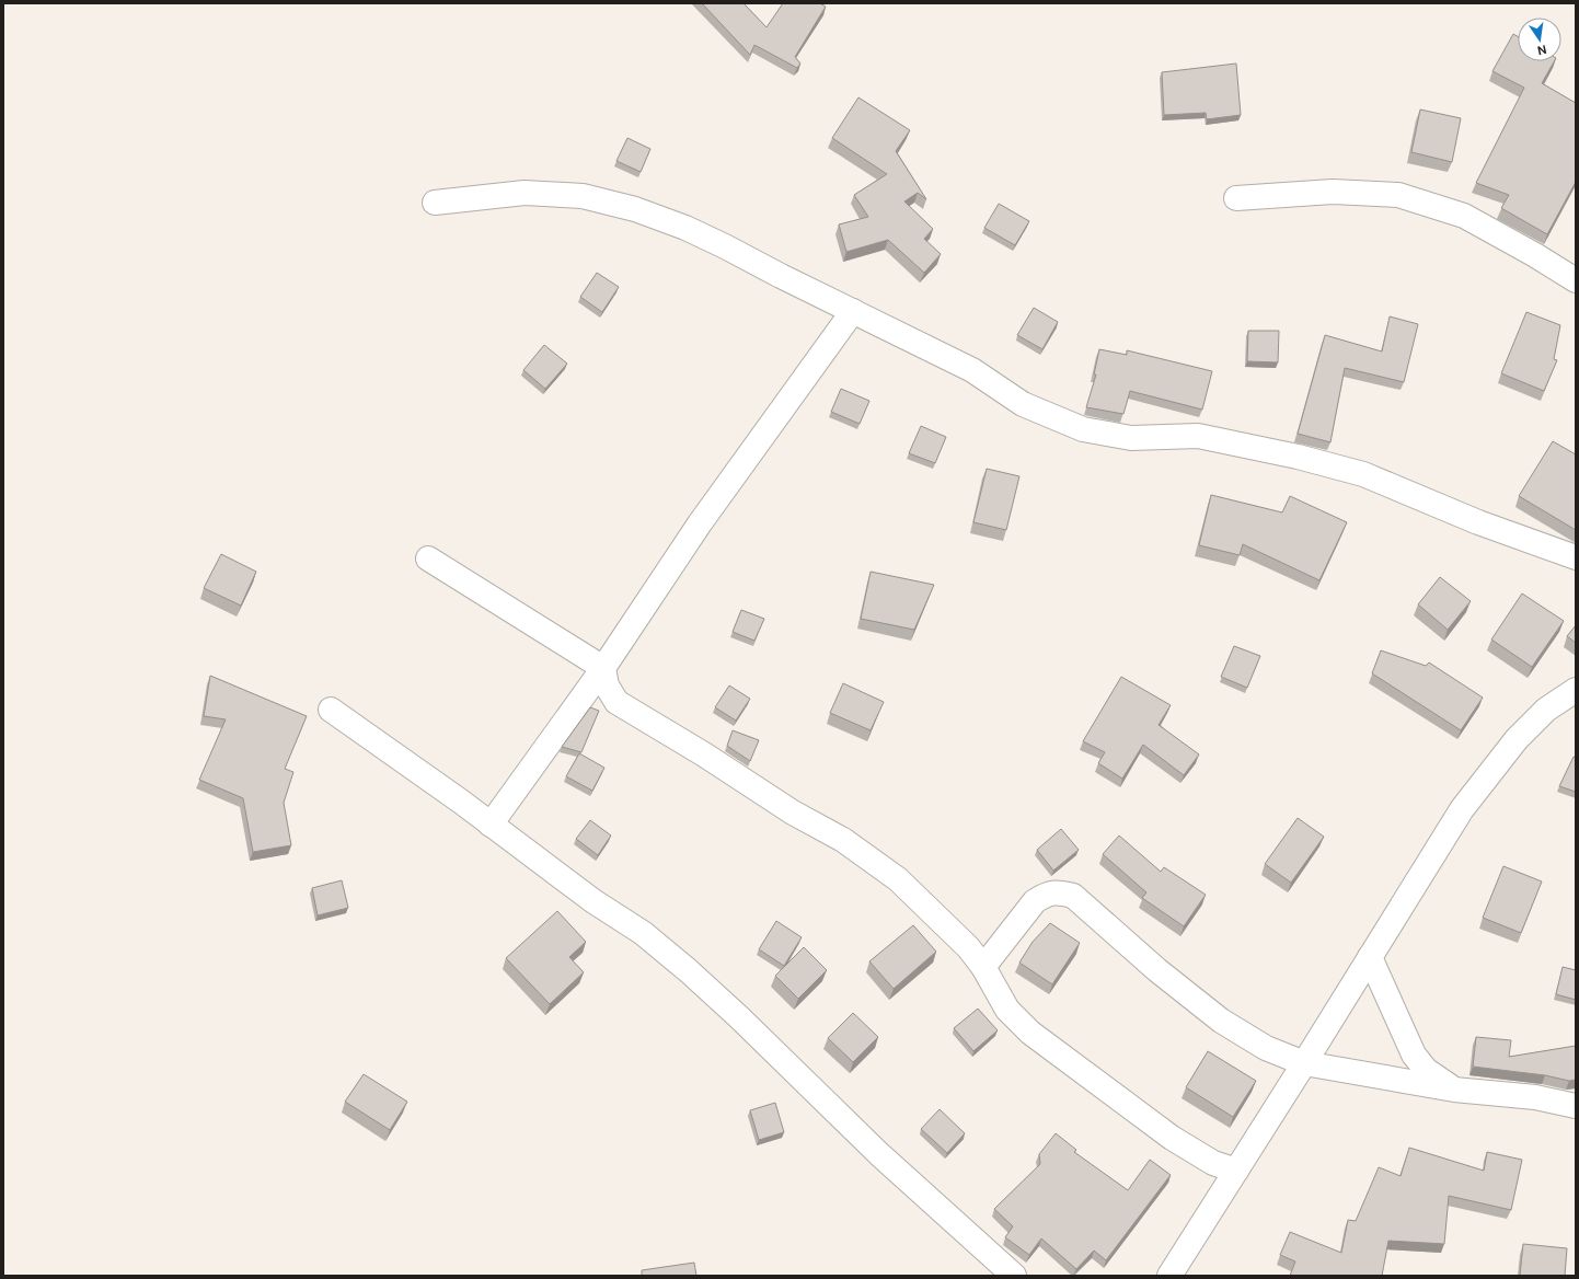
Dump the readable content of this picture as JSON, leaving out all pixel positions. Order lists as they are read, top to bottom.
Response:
{
  "north": "bottom"
}
